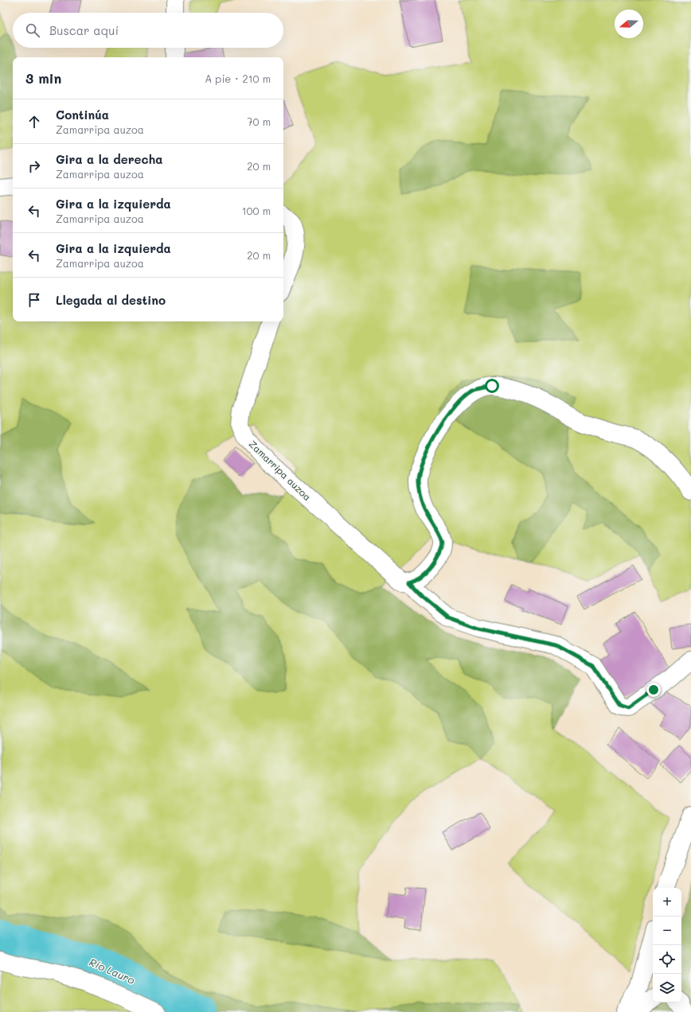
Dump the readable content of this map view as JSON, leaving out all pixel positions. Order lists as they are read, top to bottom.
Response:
{
  "streets": {
    "street": ["Zamarripa auzoa"]
  },
  "water": ["Río Lauro"],
  "north": "left",
  "page": {
    "search": "Buscar aquí",
    "heading": ["3 min", "A pie · 210 m"],
    "list": [
      ["Continúa", "Zamarripa auzoa", "70 m"],
      ["Gira a la derecha", "Zamarripa auzoa", "20 m"],
      ["Gira a la izquierda", "Zamarripa auzoa", "100 m"],
      ["Gira a la izquierda", "Zamarripa auzoa", "20 m"],
      "Llegada al destino"
    ],
    "map_buttons": ["+", "−"]
  }
}
